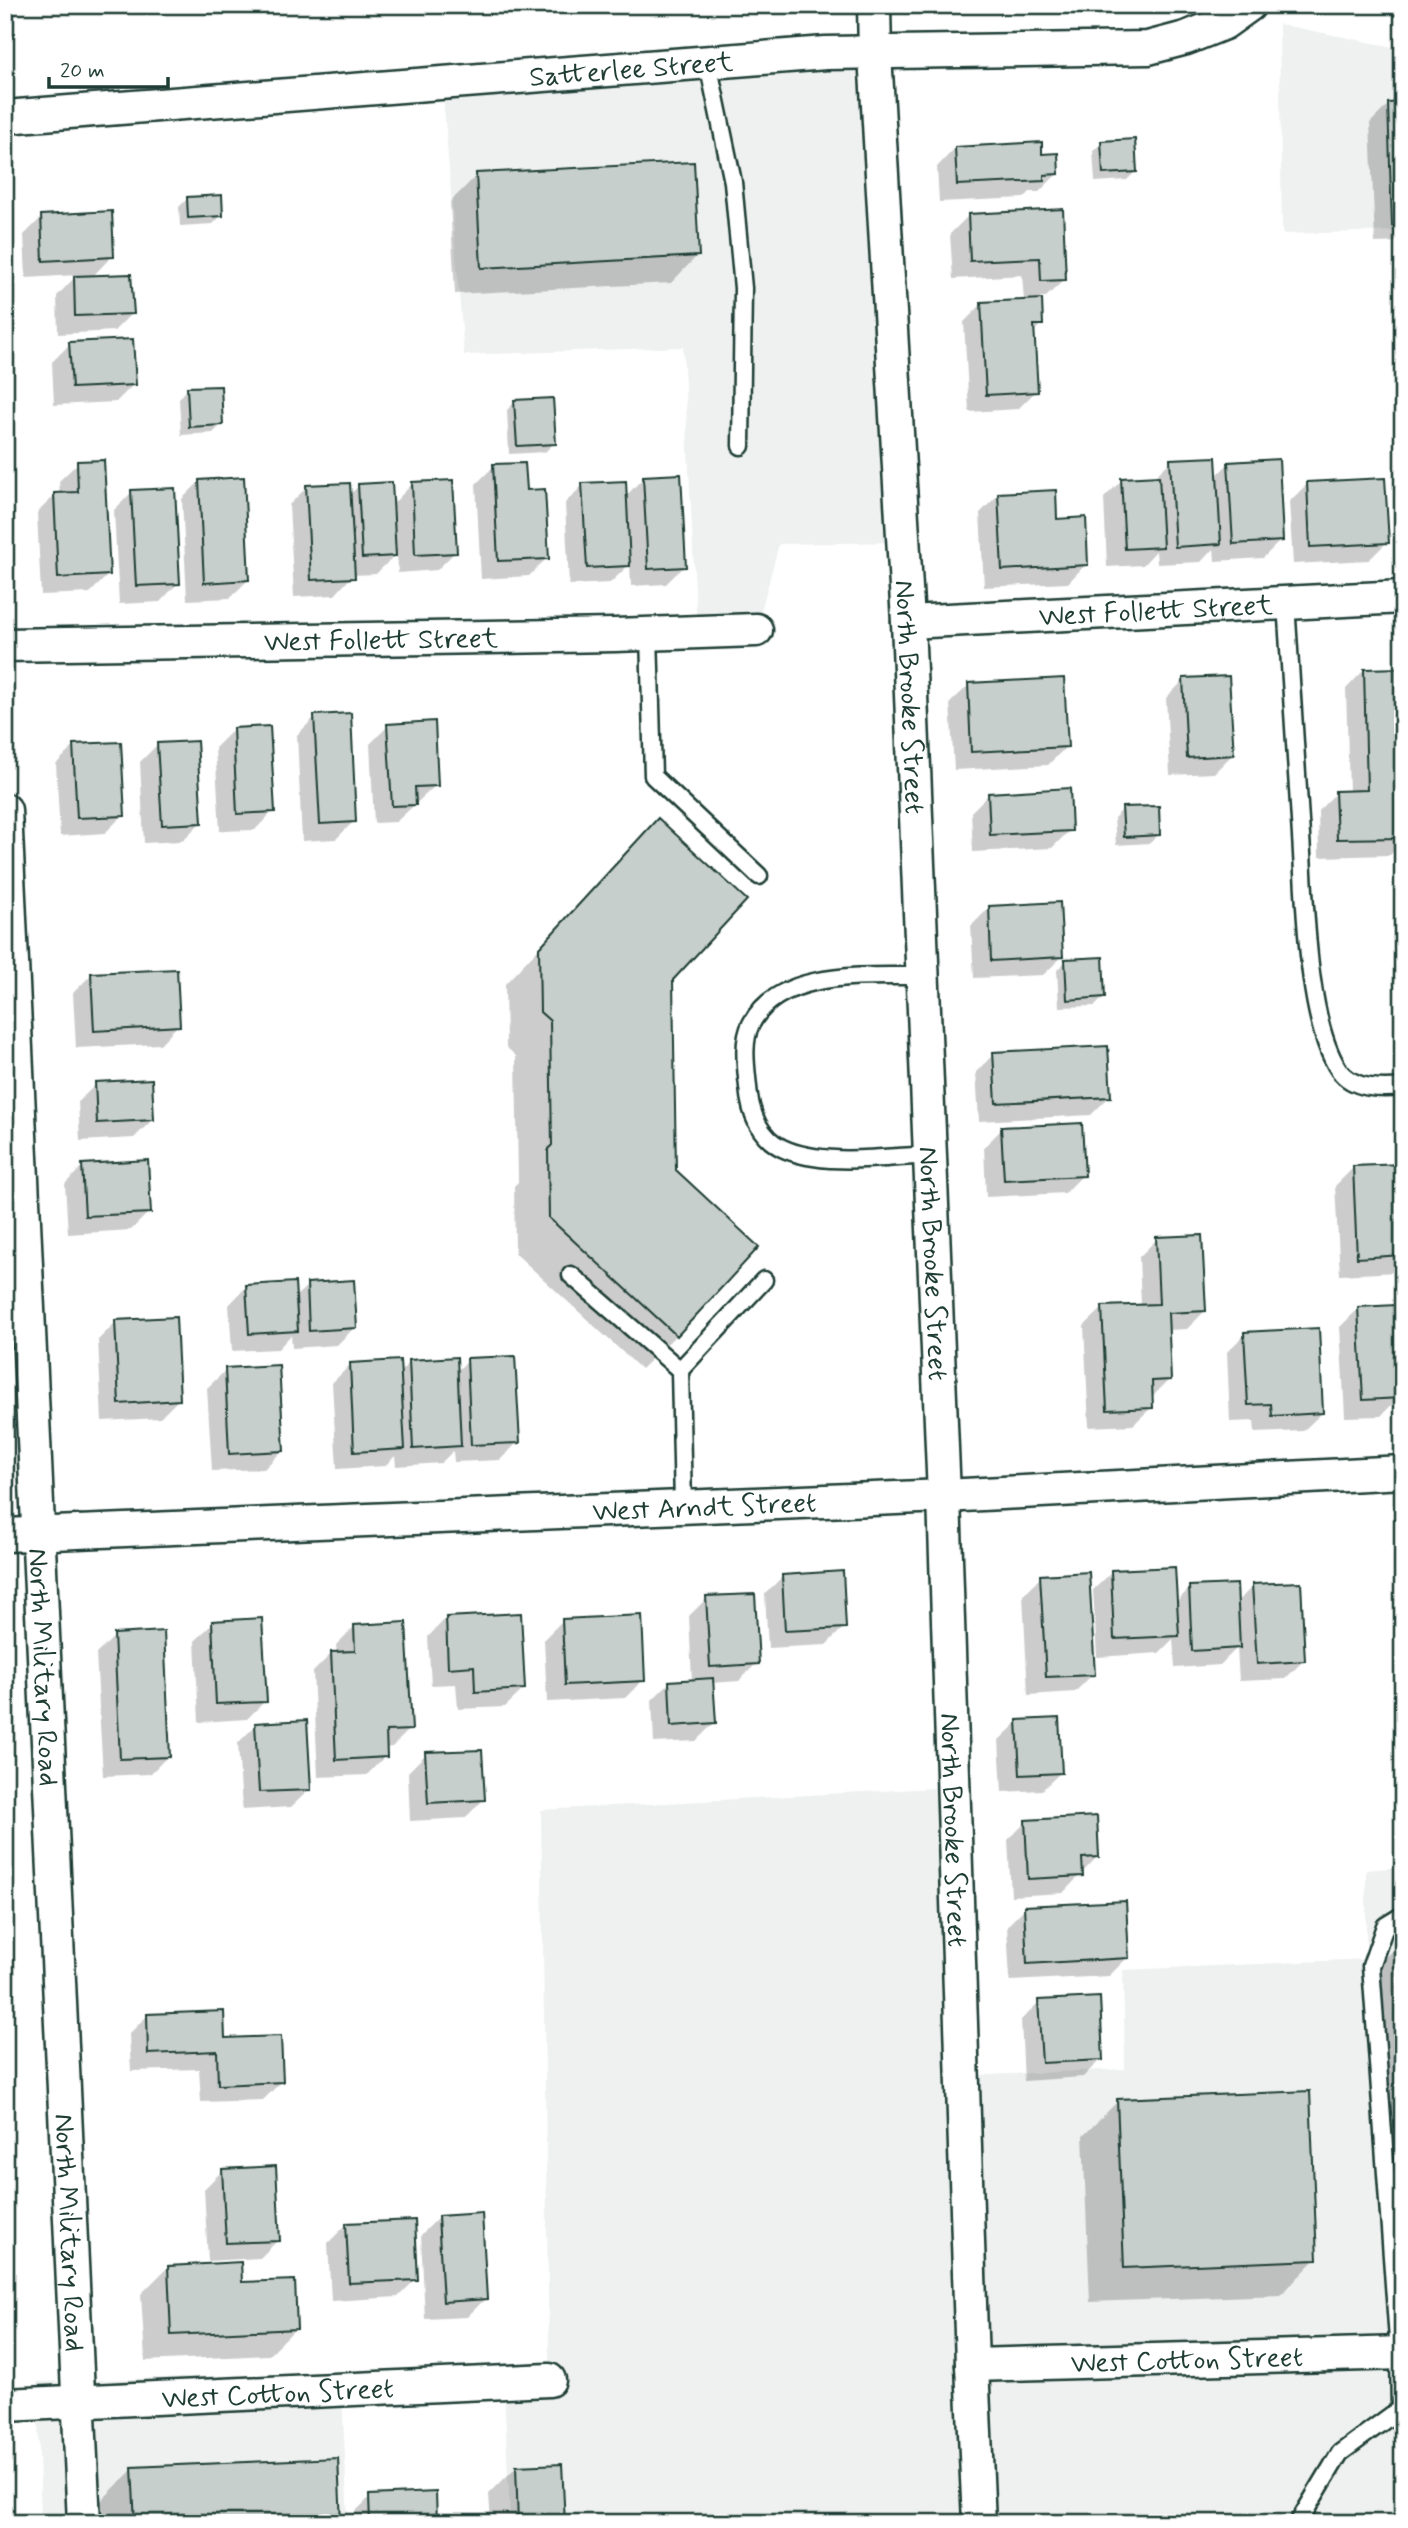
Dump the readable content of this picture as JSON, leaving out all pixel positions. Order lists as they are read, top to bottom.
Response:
{
  "streets": {
    "street": [
      "Satterlee Street",
      "West Follett Street",
      "North Brooke Street",
      "West Arndt Street",
      "North Military Road",
      "West Cotton Street"
    ]
  },
  "crossings": [
    ["Satterlee Street", "North Brooke Street"],
    ["West Follett Street", "North Brooke Street"],
    ["North Brooke Street", "West Arndt Street"],
    ["North Brooke Street", "West Cotton Street"],
    ["West Arndt Street", "North Military Road"],
    ["North Military Road", "West Cotton Street"]
  ],
  "scale_bar": "20 m"
}
